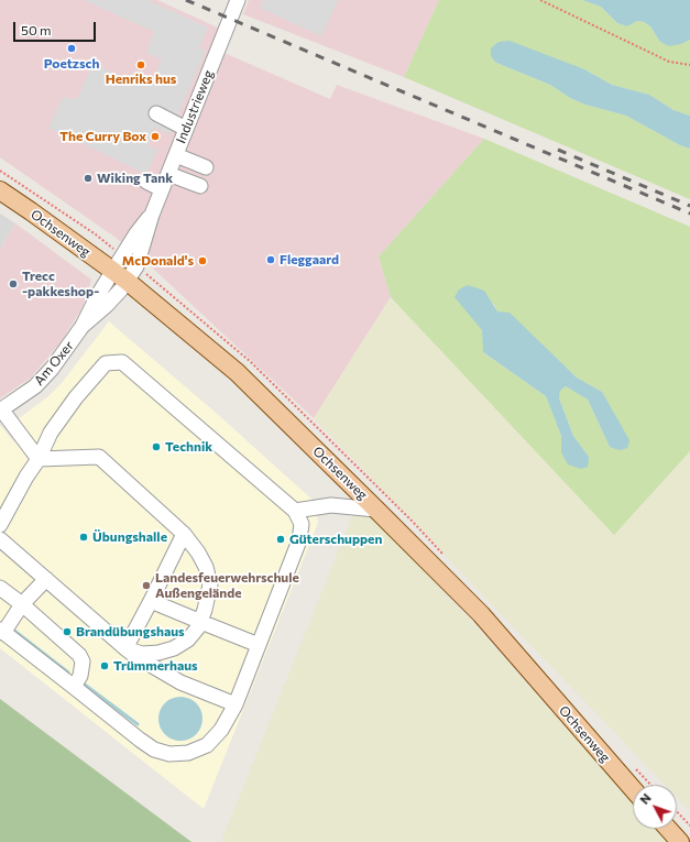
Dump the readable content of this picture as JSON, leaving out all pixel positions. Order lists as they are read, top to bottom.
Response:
{
  "streets": {
    "main road": ["Ochsenweg"],
    "street": ["Industrieweg", "Am Oxer"]
  },
  "crossings": [
    ["Industrieweg", "Ochsenweg"],
    ["Industrieweg", "Am Oxer"],
    ["Ochsenweg", "Am Oxer"]
  ],
  "places": [
    "Poetzsch",
    "Henriks hus",
    "The Curry Box",
    "Wiking Tank",
    "Fleggaard",
    "McDonald's",
    "Trecc -pakkeshop-",
    "Technik",
    "Übungshalle",
    "Güterschuppen",
    "Landesfeuerwehrschule Außengelände",
    "Brandübungshaus",
    "Trümmerhaus"
  ],
  "scale_bar": "50 m",
  "north": "top left"
}
